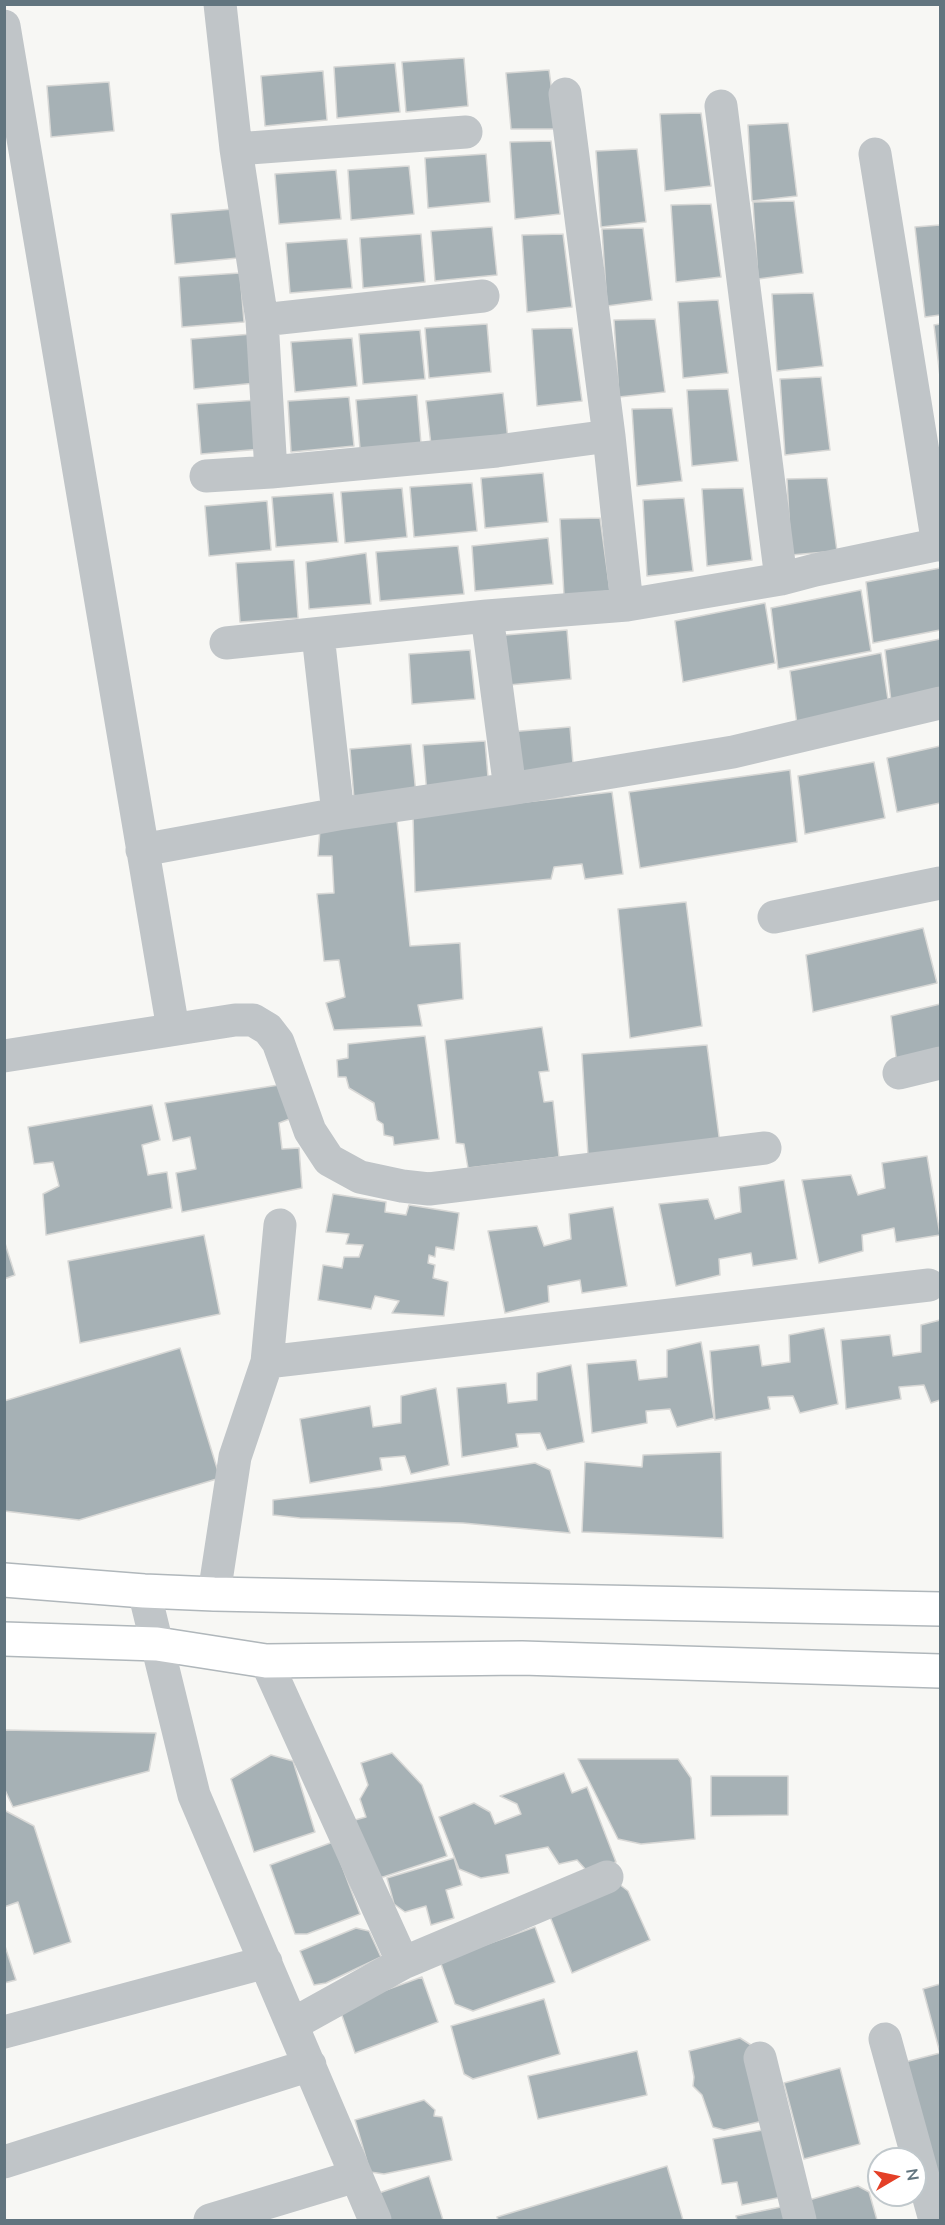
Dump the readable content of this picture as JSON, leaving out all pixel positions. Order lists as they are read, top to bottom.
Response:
{
  "north": "right"
}
